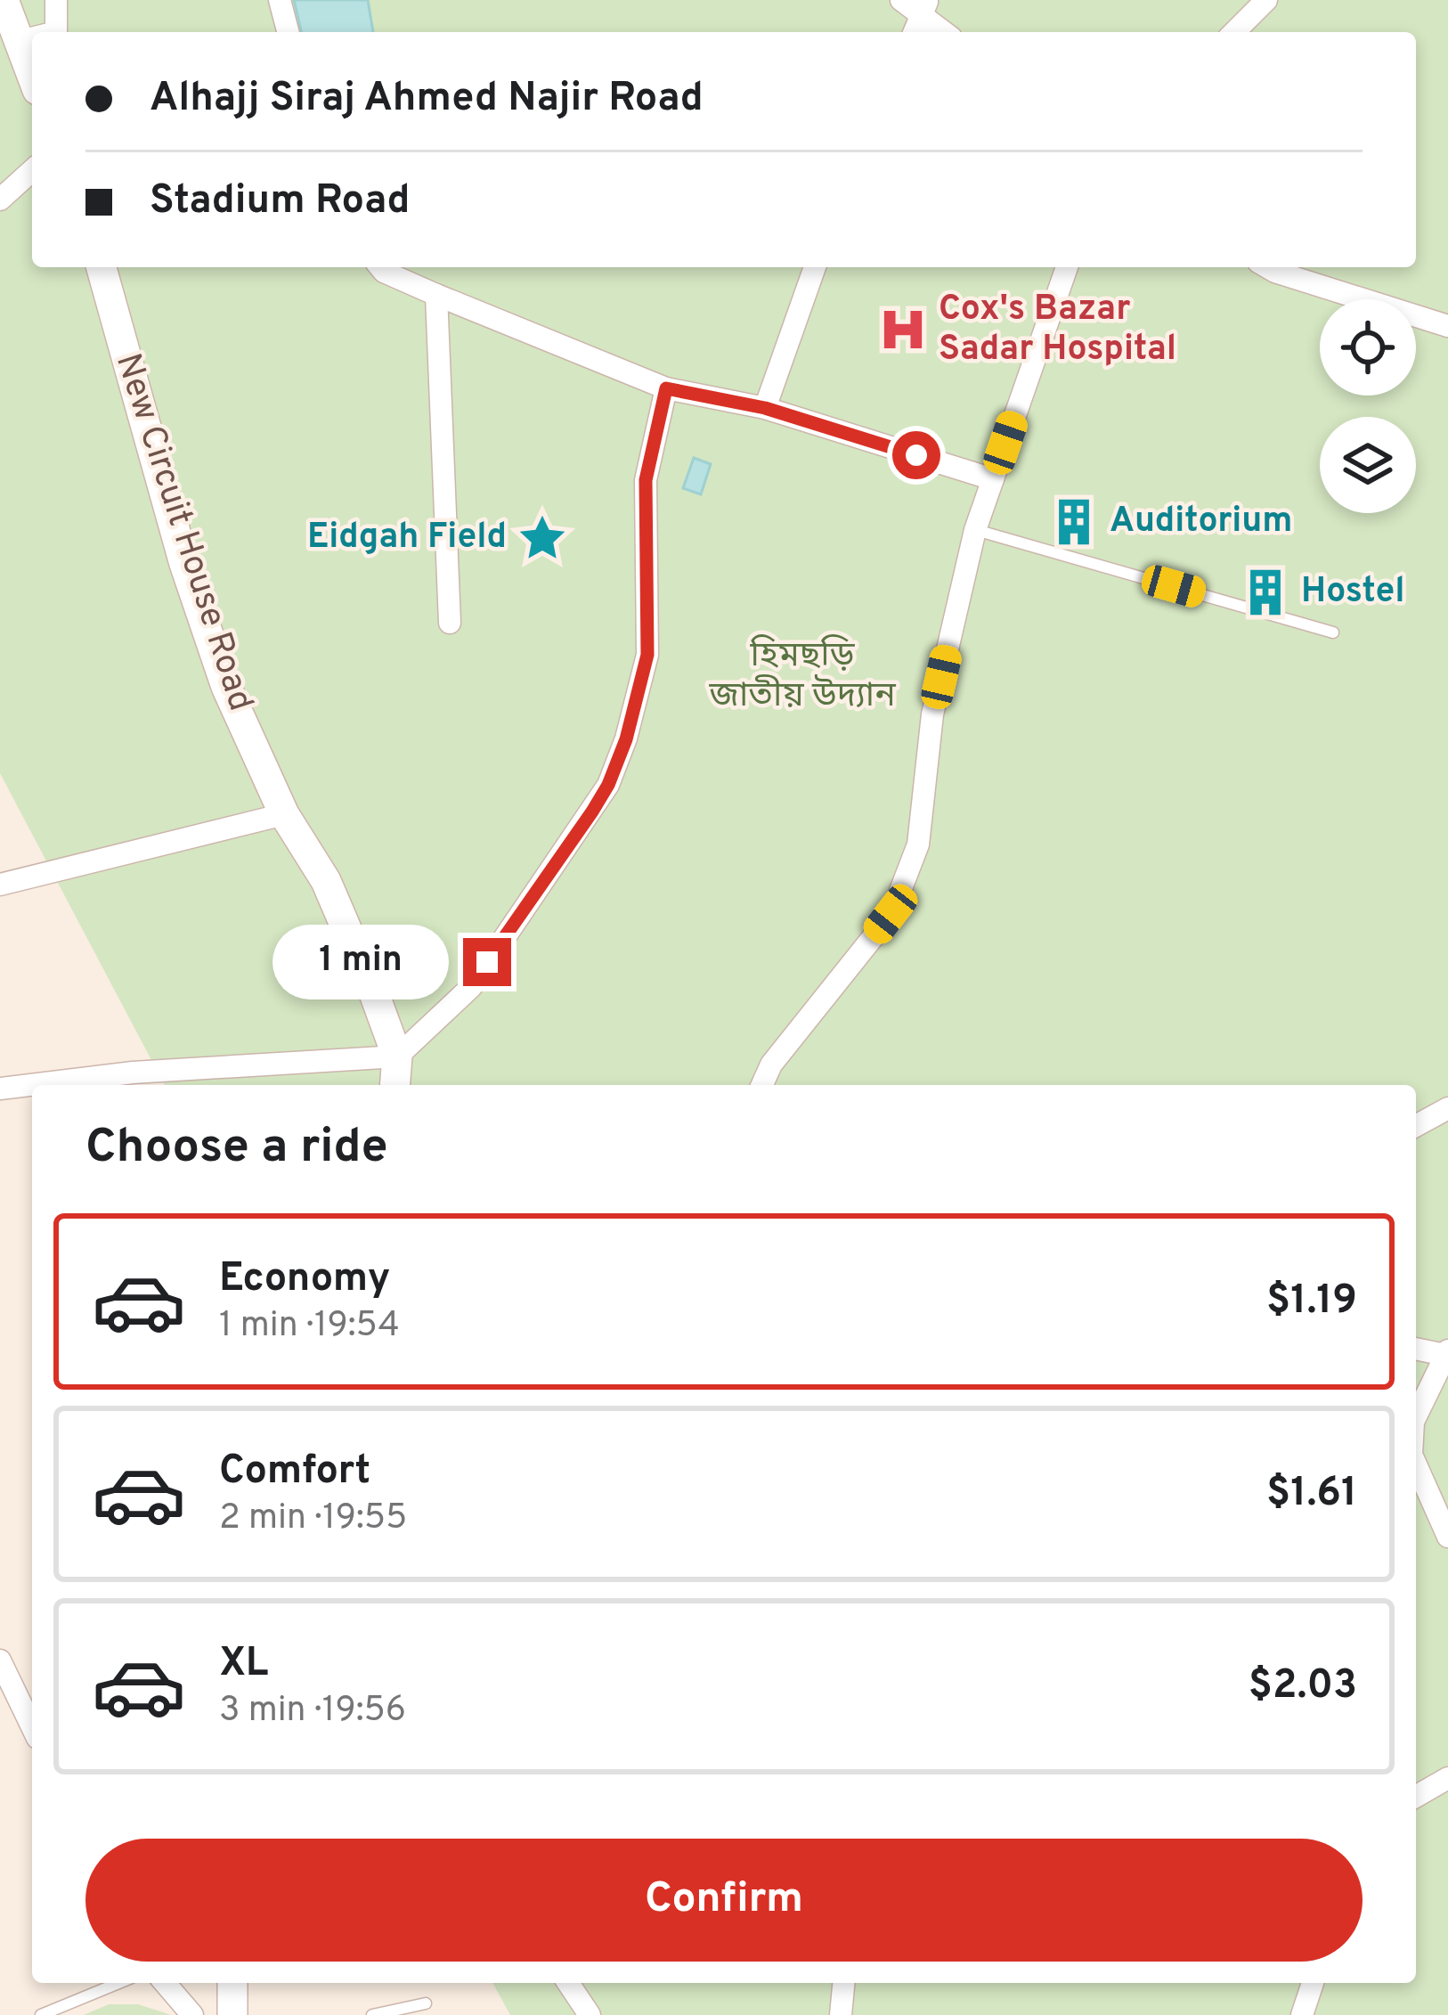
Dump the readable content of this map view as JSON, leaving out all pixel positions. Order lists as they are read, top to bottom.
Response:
{
  "streets": {
    "street": ["New Circuit House Road"]
  },
  "parks": ["হিমছড়ি জাতীয় উদ্যান"],
  "places": {
    "hospital": ["Cox's Bazar Sadar Hospital"],
    "building": ["Auditorium", "Hostel"],
    "place": ["Eidgah Field"]
  },
  "page": {
    "banner": ["Alhajj Siraj Ahmed Najir Road", "Stadium Road"],
    "bubble": "1 min",
    "heading": "Choose a ride",
    "list": [
      {
        "name": "Economy",
        "note": "1 min · 19:54",
        "value": "$1.19"
      },
      {
        "name": "Comfort",
        "note": "2 min · 19:55",
        "value": "$1.61"
      },
      {
        "name": "XL",
        "note": "3 min · 19:56",
        "value": "$2.03"
      }
    ],
    "buttons": "Confirm"
  }
}
